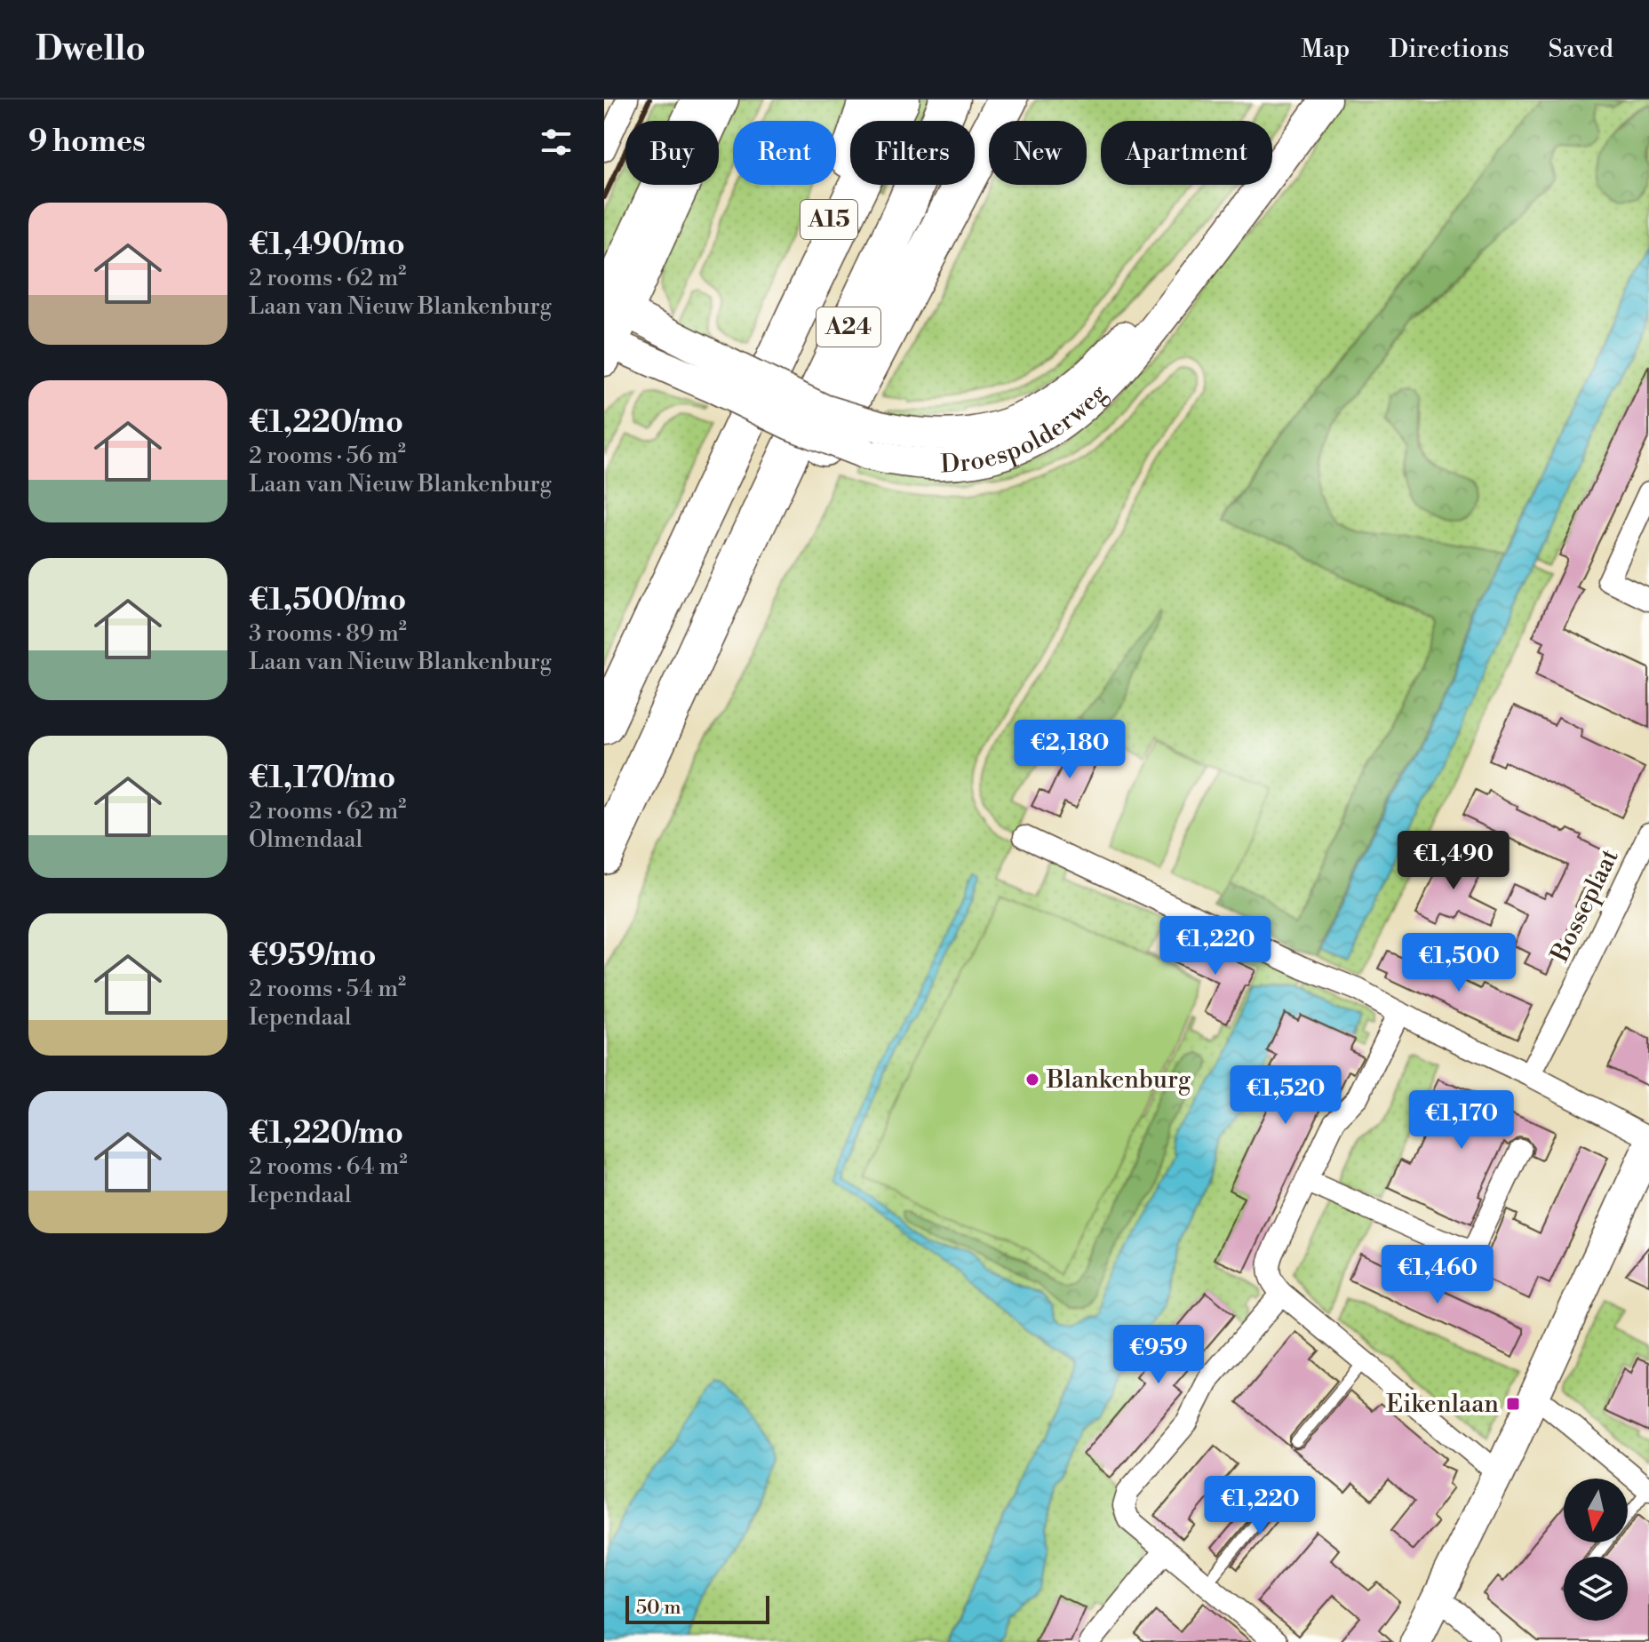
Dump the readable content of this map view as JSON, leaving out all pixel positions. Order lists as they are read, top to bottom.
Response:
{
  "streets": {
    "highway": ["A15", "A24"],
    "main road": ["Droespolderweg"],
    "street": ["Bosseplaat"]
  },
  "crossings": [
    ["A15", "A24"]
  ],
  "places": {
    "other": ["Blankenburg"],
    "transit": ["Eikenlaan"]
  },
  "scale_bar": "50 m",
  "north": "bottom",
  "page": {
    "header": "Dwello",
    "nav": ["Map", "Directions", "Saved"],
    "heading": "9 homes",
    "chip": [
      "Buy",
      "Rent",
      "Filters",
      "New",
      "Apartment"
    ],
    "list": [
      {
        "name": "€1,490/mo",
        "note": "2 rooms · 62 m² · Laan van Nieuw Blankenburg"
      },
      {
        "name": "€1,220/mo",
        "note": "2 rooms · 56 m² · Laan van Nieuw Blankenburg"
      },
      {
        "name": "€1,500/mo",
        "note": "3 rooms · 89 m² · Laan van Nieuw Blankenburg"
      },
      {
        "name": "€1,170/mo",
        "note": "2 rooms · 62 m² · Olmendaal"
      },
      {
        "name": "€959/mo",
        "note": "2 rooms · 54 m² · Iependaal"
      },
      {
        "name": "€1,220/mo",
        "note": "2 rooms · 64 m² · Iependaal"
      }
    ],
    "price": [
      "€2,180",
      "€1,490",
      "€1,220",
      "€1,500",
      "€1,520",
      "€1,170",
      "€1,460",
      "€959",
      "€1,220"
    ],
    "scale": "50 m"
  }
}
